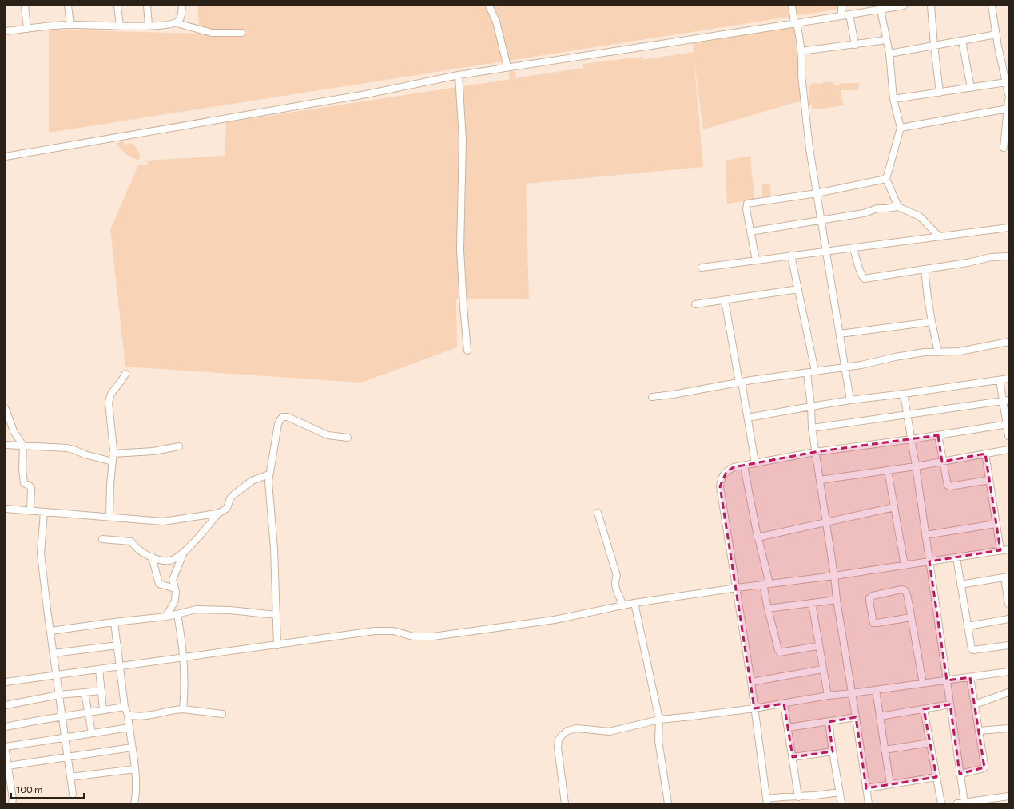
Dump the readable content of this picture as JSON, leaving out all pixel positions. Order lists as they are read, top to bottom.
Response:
{
  "scale_bar": "100 m"
}
